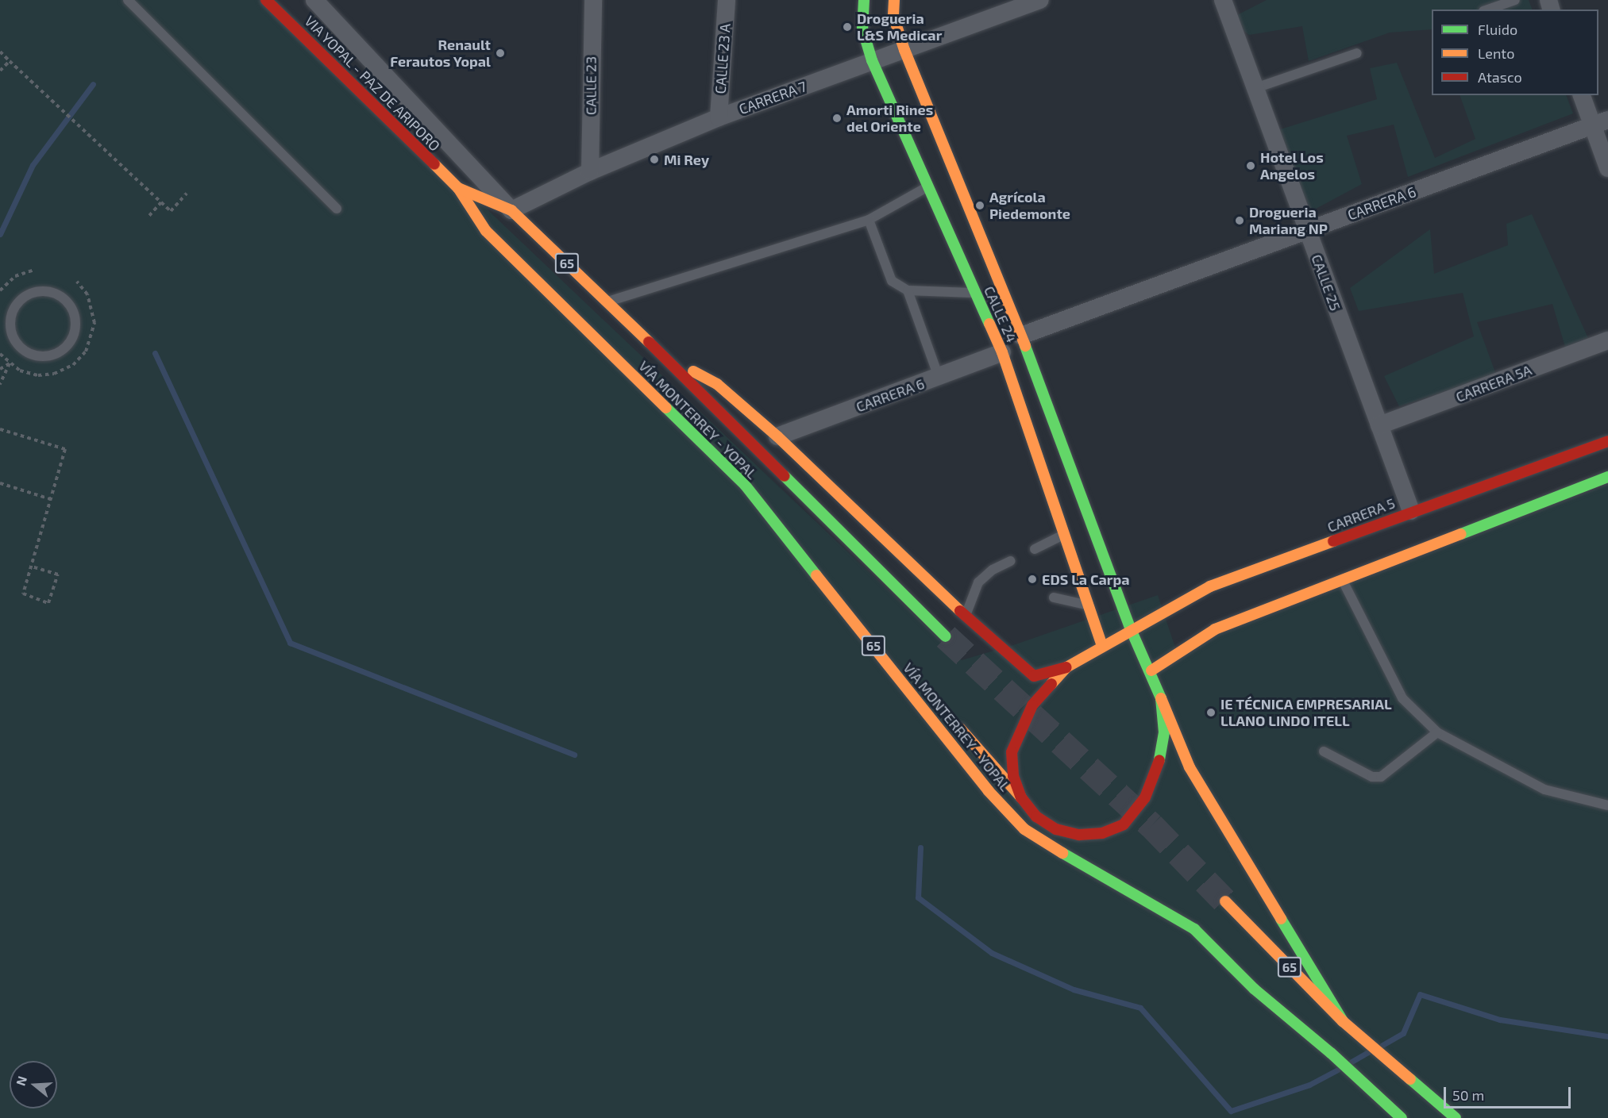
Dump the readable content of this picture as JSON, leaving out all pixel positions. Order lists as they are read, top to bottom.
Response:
{
  "streets": {
    "main road": [
      "VIA YOPAL - PAZ DE ARIPORO",
      "65",
      "CALLE 24",
      "VÍA MONTERREY - YOPAL",
      "CARRERA 5"
    ],
    "street": [
      "CALLE 23 A",
      "CALLE 23",
      "CARRERA 7",
      "CARRERA 6",
      "CALLE 25",
      "CARRERA 5A"
    ]
  },
  "crossings": [
    ["CALLE 23 A", "CARRERA 7"],
    ["VIA YOPAL - PAZ DE ARIPORO", "VÍA MONTERREY - YOPAL"],
    ["CALLE 23", "CARRERA 7"],
    ["CARRERA 7", "CALLE 24"],
    ["CARRERA 7", "VÍA MONTERREY - YOPAL"],
    ["CARRERA 6", "CALLE 25"],
    ["CARRERA 6", "CALLE 24"],
    ["CALLE 25", "CARRERA 5A"],
    ["CALLE 25", "CARRERA 5"],
    ["CALLE 24", "CARRERA 5"]
  ],
  "places": [
    "Drogueria L&S Medicar",
    "Renault Ferautos Yopal",
    "Amorti Rines del Oriente",
    "Mi Rey",
    "Hotel Los Angelos",
    "Agrícola Piedemonte",
    "Drogueria Mariang NP",
    "EDS La Carpa",
    "IE TÉCNICA EMPRESARIAL LLANO LINDO ITELL"
  ],
  "legend": ["Fluido", "Lento", "Atasco"],
  "scale_bar": "50 m",
  "north": "left"
}
